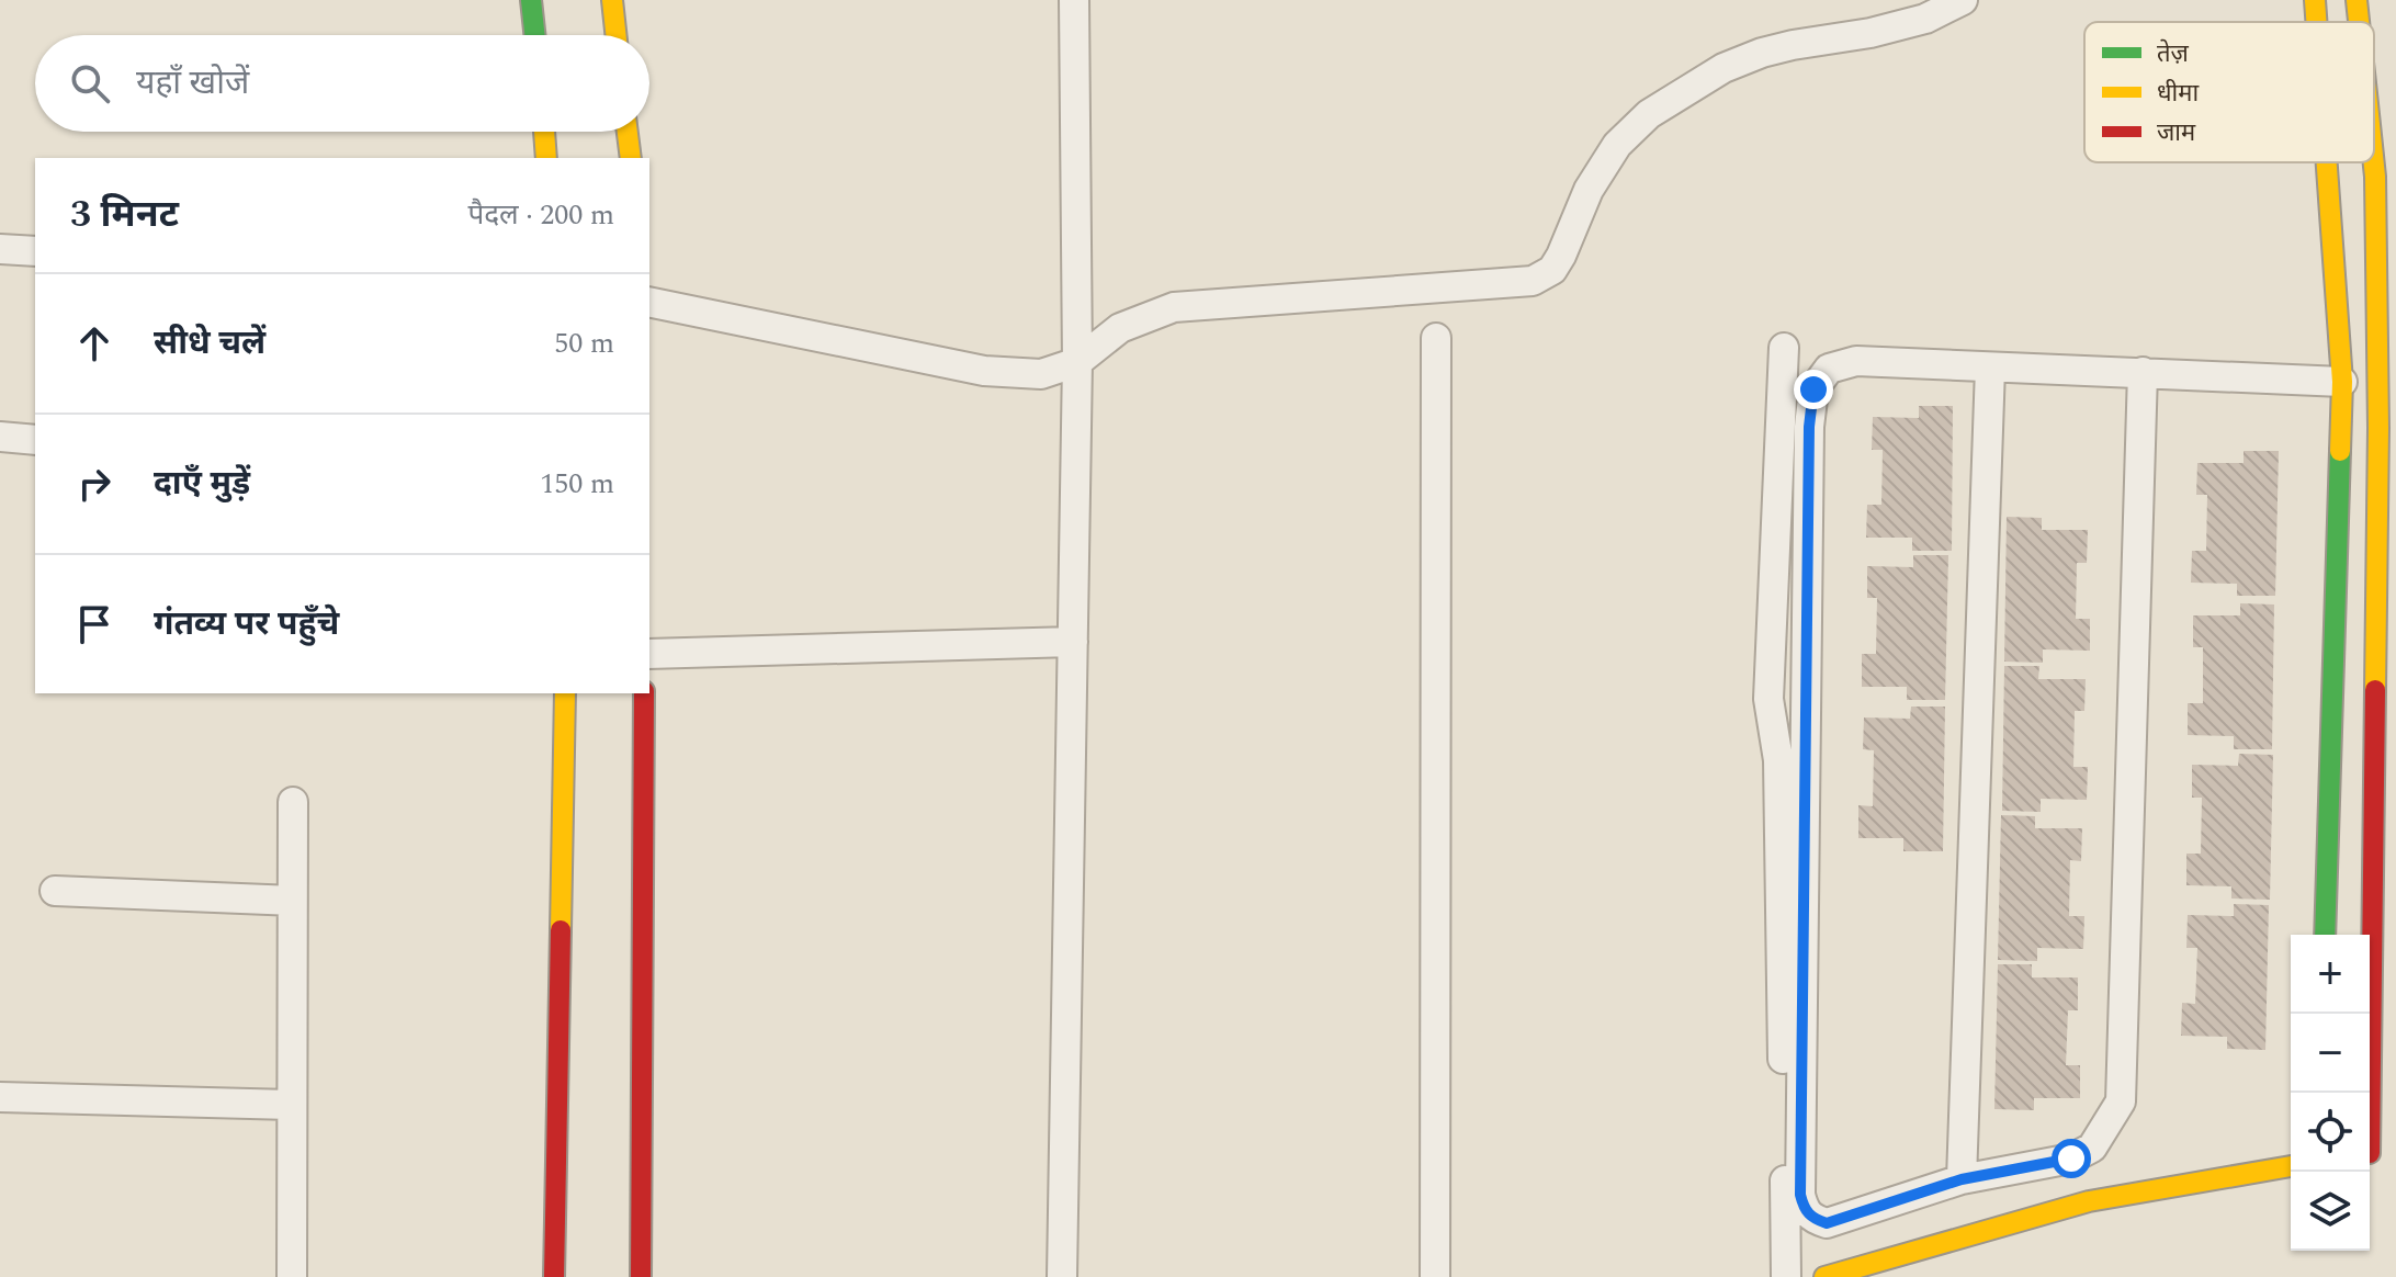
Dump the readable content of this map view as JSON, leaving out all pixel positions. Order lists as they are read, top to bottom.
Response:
{
  "legend": ["तेज़", "धीमा", "जाम"],
  "page": {
    "search": "यहाँ खोजें",
    "heading": ["3 मिनट", "पैदल · 200 m"],
    "list": [
      ["सीधे चलें", "50 m"],
      ["दाएँ मुड़ें", "150 m"],
      "गंतव्य पर पहुँचे"
    ],
    "map_buttons": ["+", "−"]
  }
}
